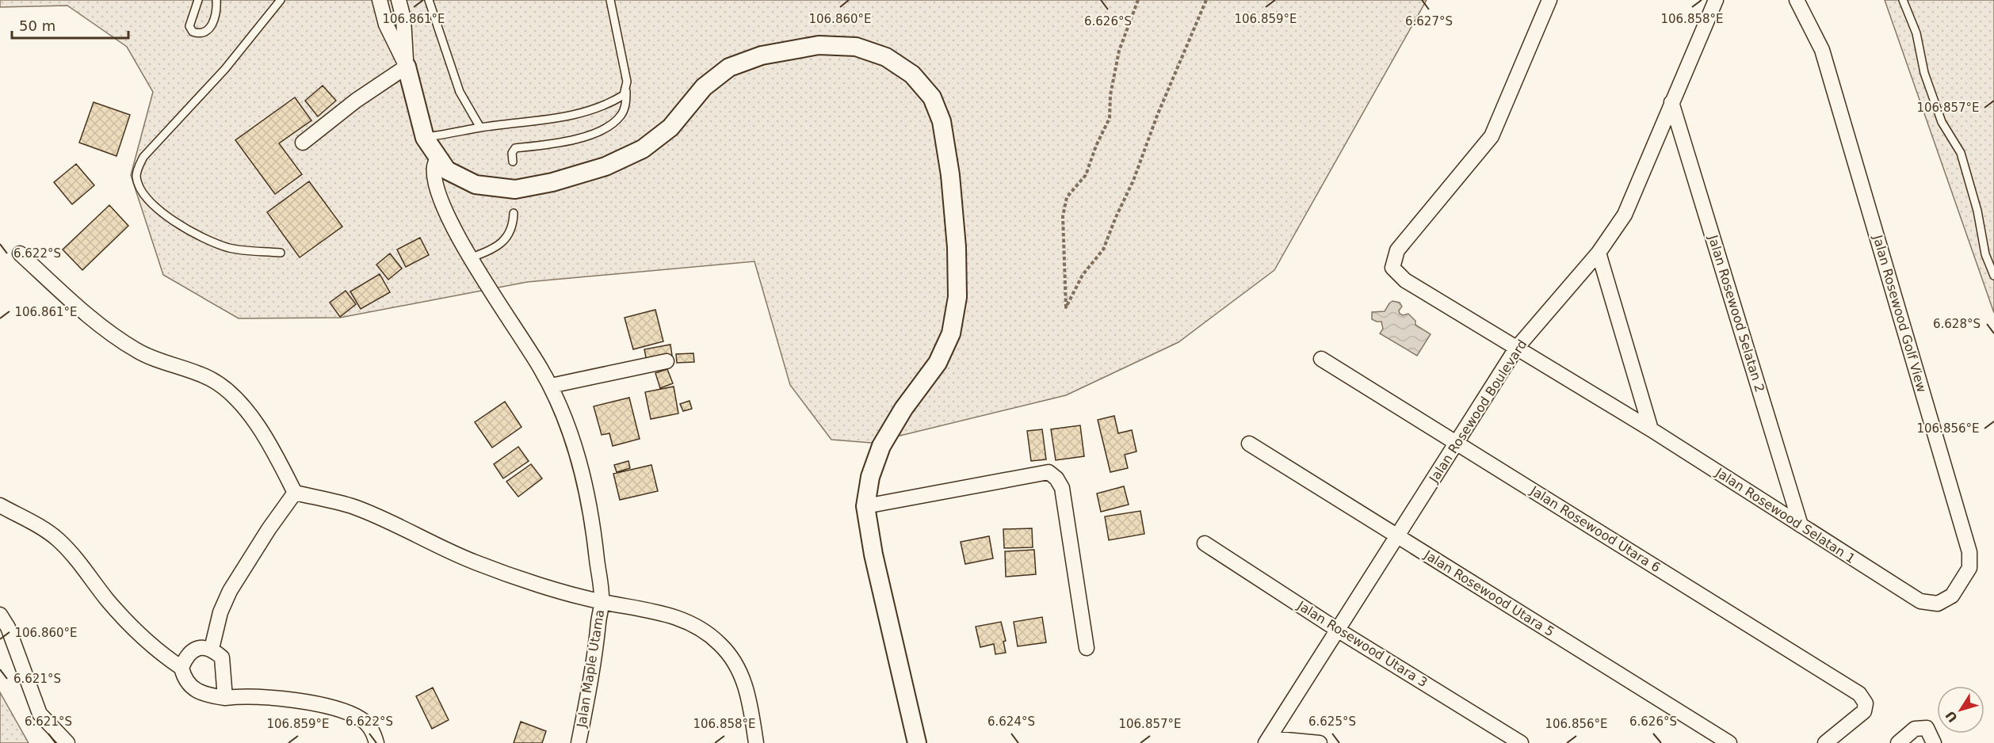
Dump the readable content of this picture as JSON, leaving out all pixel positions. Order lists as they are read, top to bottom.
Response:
{
  "streets": {
    "street": [
      "Jalan Rosewood Selatan 2",
      "Jalan Rosewood Golf View",
      "Jalan Rosewood Boulevard",
      "Jalan Rosewood Selatan 1",
      "Jalan Rosewood Utara 6",
      "Jalan Rosewood Utara 5",
      "Jalan Rosewood Utara 3",
      "Jalan Maple Utama"
    ]
  },
  "crossings": [
    ["Jalan Rosewood Selatan 2", "Jalan Rosewood Boulevard"],
    ["Jalan Rosewood Selatan 2", "Jalan Rosewood Selatan 1"],
    ["Jalan Rosewood Golf View", "Jalan Rosewood Selatan 1"],
    ["Jalan Rosewood Boulevard", "Jalan Rosewood Selatan 1"],
    ["Jalan Rosewood Boulevard", "Jalan Rosewood Utara 6"],
    ["Jalan Rosewood Boulevard", "Jalan Rosewood Utara 5"],
    ["Jalan Rosewood Boulevard", "Jalan Rosewood Utara 3"]
  ],
  "scale_bar": "50 m",
  "north": "bottom left",
  "coordinates": [
    "106.861°E",
    "106.860°E",
    "106.859°E",
    "106.858°E",
    "6.626°S",
    "6.627°S",
    "106.857°E",
    "6.622°S",
    "6.628°S",
    "106.856°E",
    "6.621°S",
    "6.624°S",
    "6.625°S"
  ]
}
